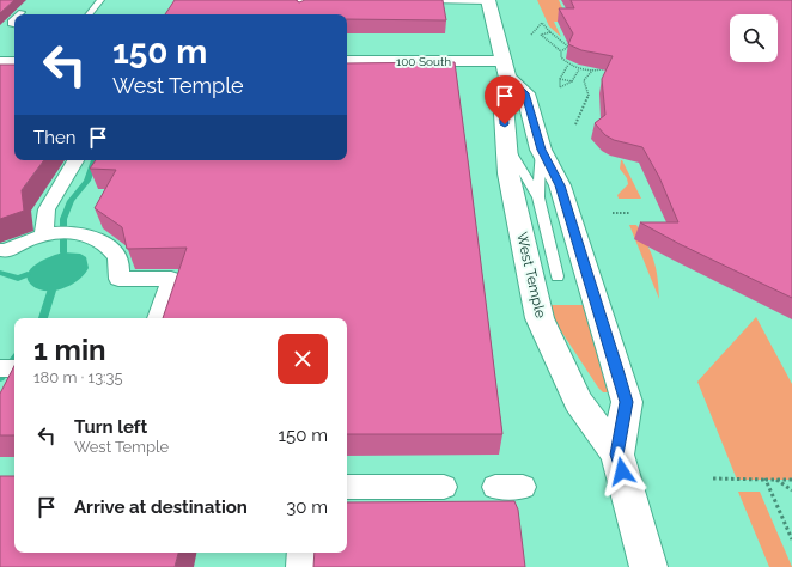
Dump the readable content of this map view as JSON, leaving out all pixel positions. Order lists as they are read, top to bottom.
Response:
{
  "streets": {
    "main road": ["100 South", "West Temple"]
  },
  "crossings": [
    ["100 South", "West Temple"]
  ],
  "page": {
    "turn": ["150 m", "West Temple"],
    "then": "Then",
    "heading": ["1 min", "180 m · 13:35"],
    "list": [
      {
        "name": "Turn left",
        "note": "West Temple",
        "value": "150 m"
      },
      {
        "name": "Arrive at destination",
        "value": "30 m"
      }
    ]
  }
}
